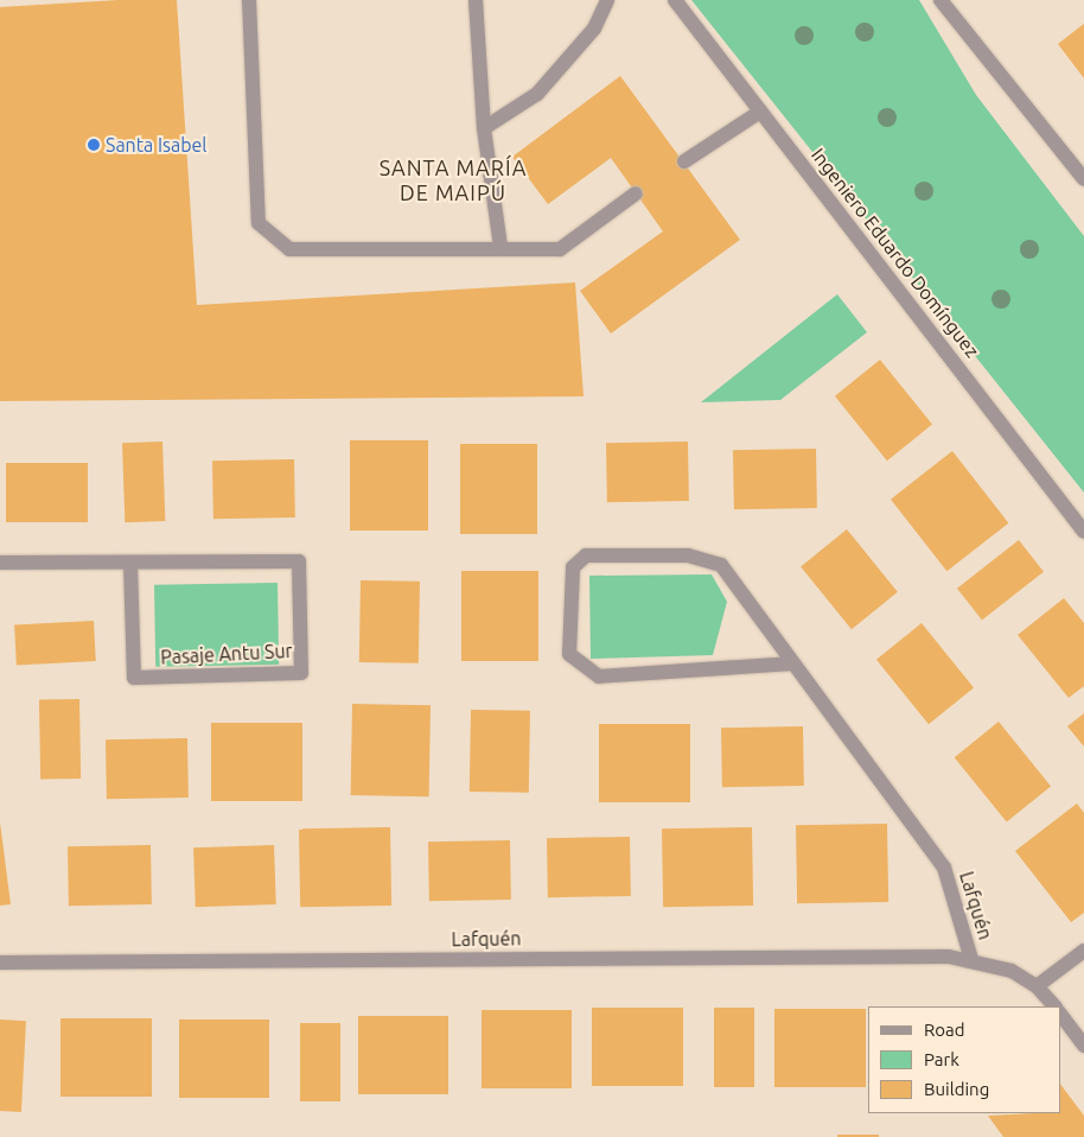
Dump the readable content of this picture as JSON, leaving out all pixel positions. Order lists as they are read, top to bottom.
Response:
{
  "streets": {
    "street": ["Ingeniero Eduardo Domínguez", "Pasaje Antu Sur", "Lafquén"]
  },
  "districts": ["SANTA MARÍA DE MAIPÚ"],
  "places": ["Santa Isabel"],
  "legend": ["Road", "Park", "Building"]
}
